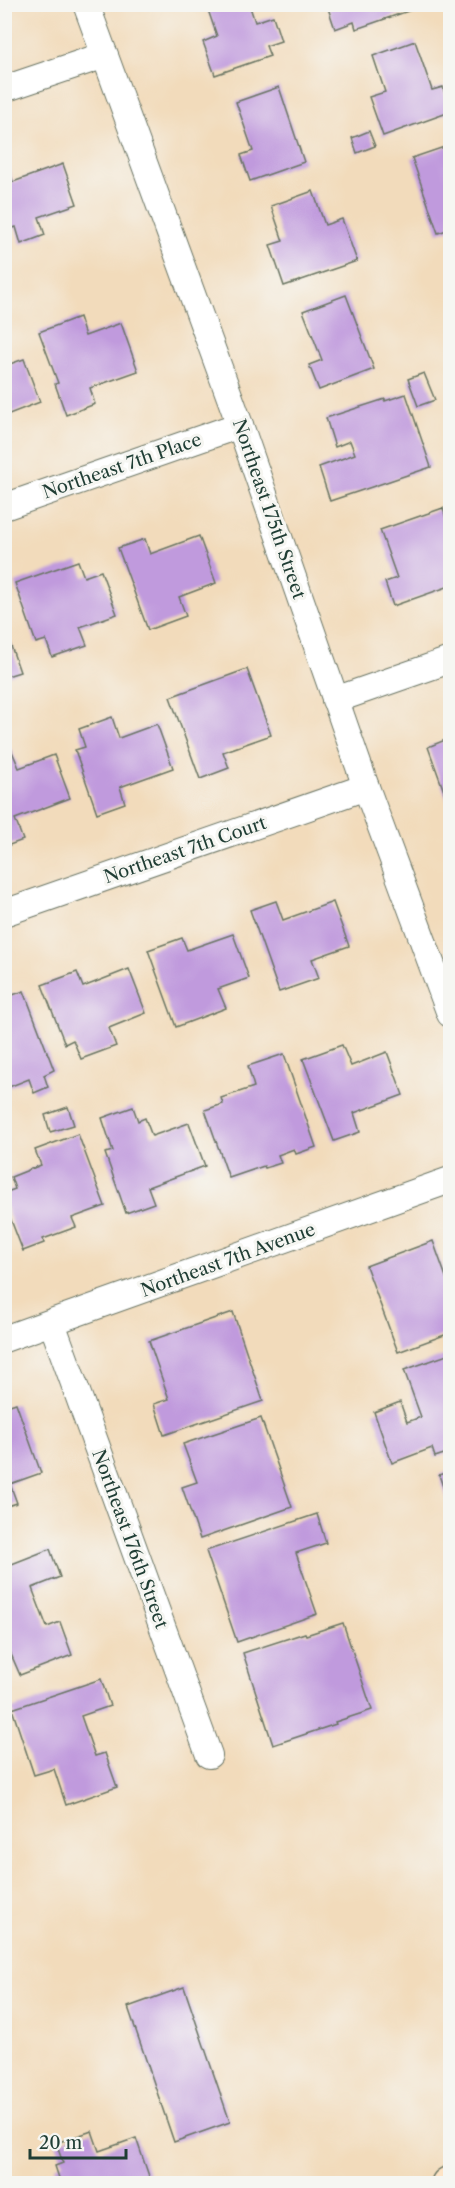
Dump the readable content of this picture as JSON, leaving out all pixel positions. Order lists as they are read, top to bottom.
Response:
{
  "streets": {
    "street": [
      "Northeast 7th Place",
      "Northeast 175th Street",
      "Northeast 7th Court",
      "Northeast 7th Avenue",
      "Northeast 176th Street"
    ]
  },
  "crossings": [
    ["Northeast 7th Place", "Northeast 175th Street"],
    ["Northeast 175th Street", "Northeast 7th Court"],
    ["Northeast 7th Avenue", "Northeast 176th Street"]
  ],
  "scale_bar": "20 m"
}
